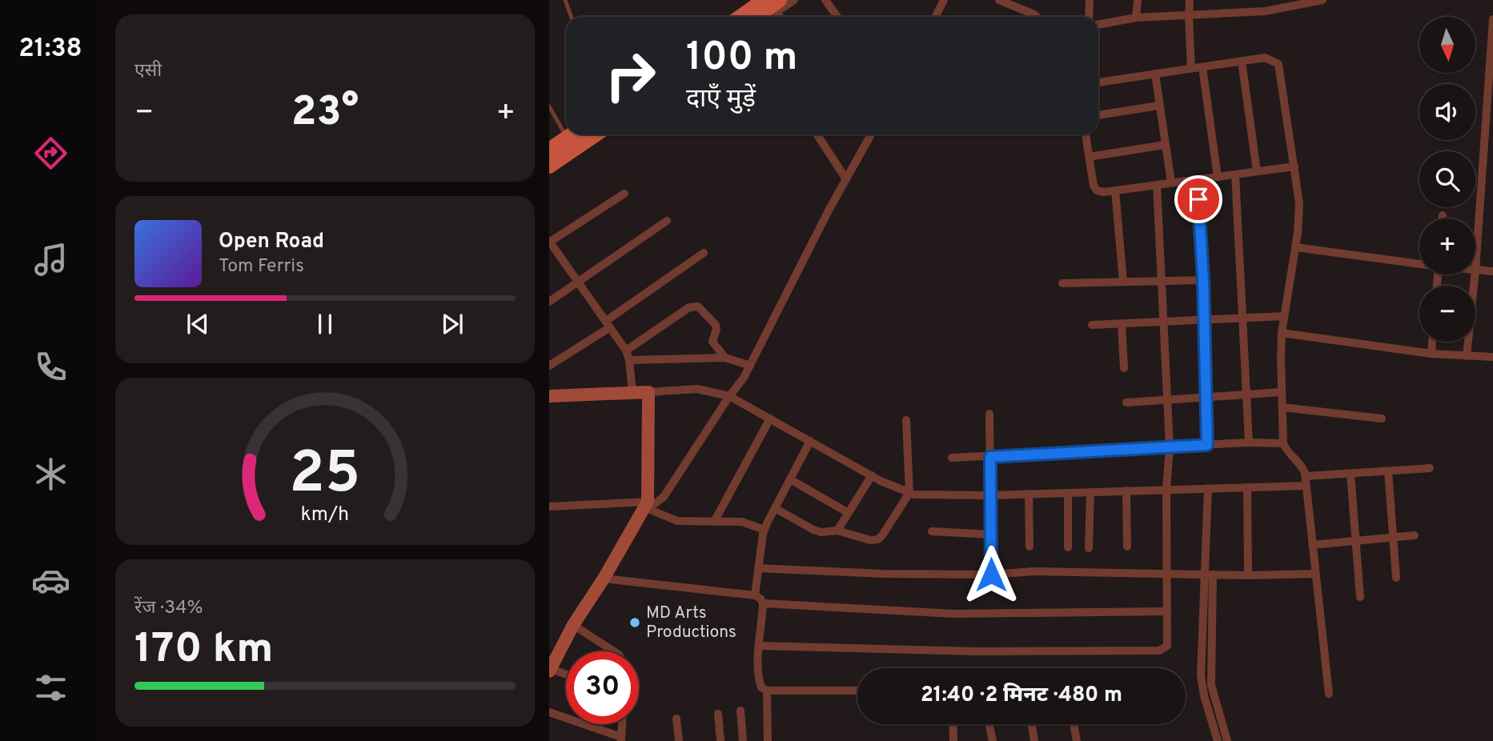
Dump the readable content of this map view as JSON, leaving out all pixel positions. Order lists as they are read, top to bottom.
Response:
{
  "places": ["MD Arts Productions"],
  "north": "bottom",
  "page": {
    "tabs": "21:38",
    "tile": [
      "एसी",
      ["रेंज · 34%", "170 km"]
    ],
    "map_buttons": ["+", "−"],
    "turn": ["100 m", "दाएँ मुड़ें"],
    "heat": ["−", "23°", "+"],
    "song": ["Open Road", "Tom Ferris"],
    "limit": "30",
    "trip": "21:40 · 2 मिनट · 480 m",
    "gauge": ["25", "km/h"]
  }
}
